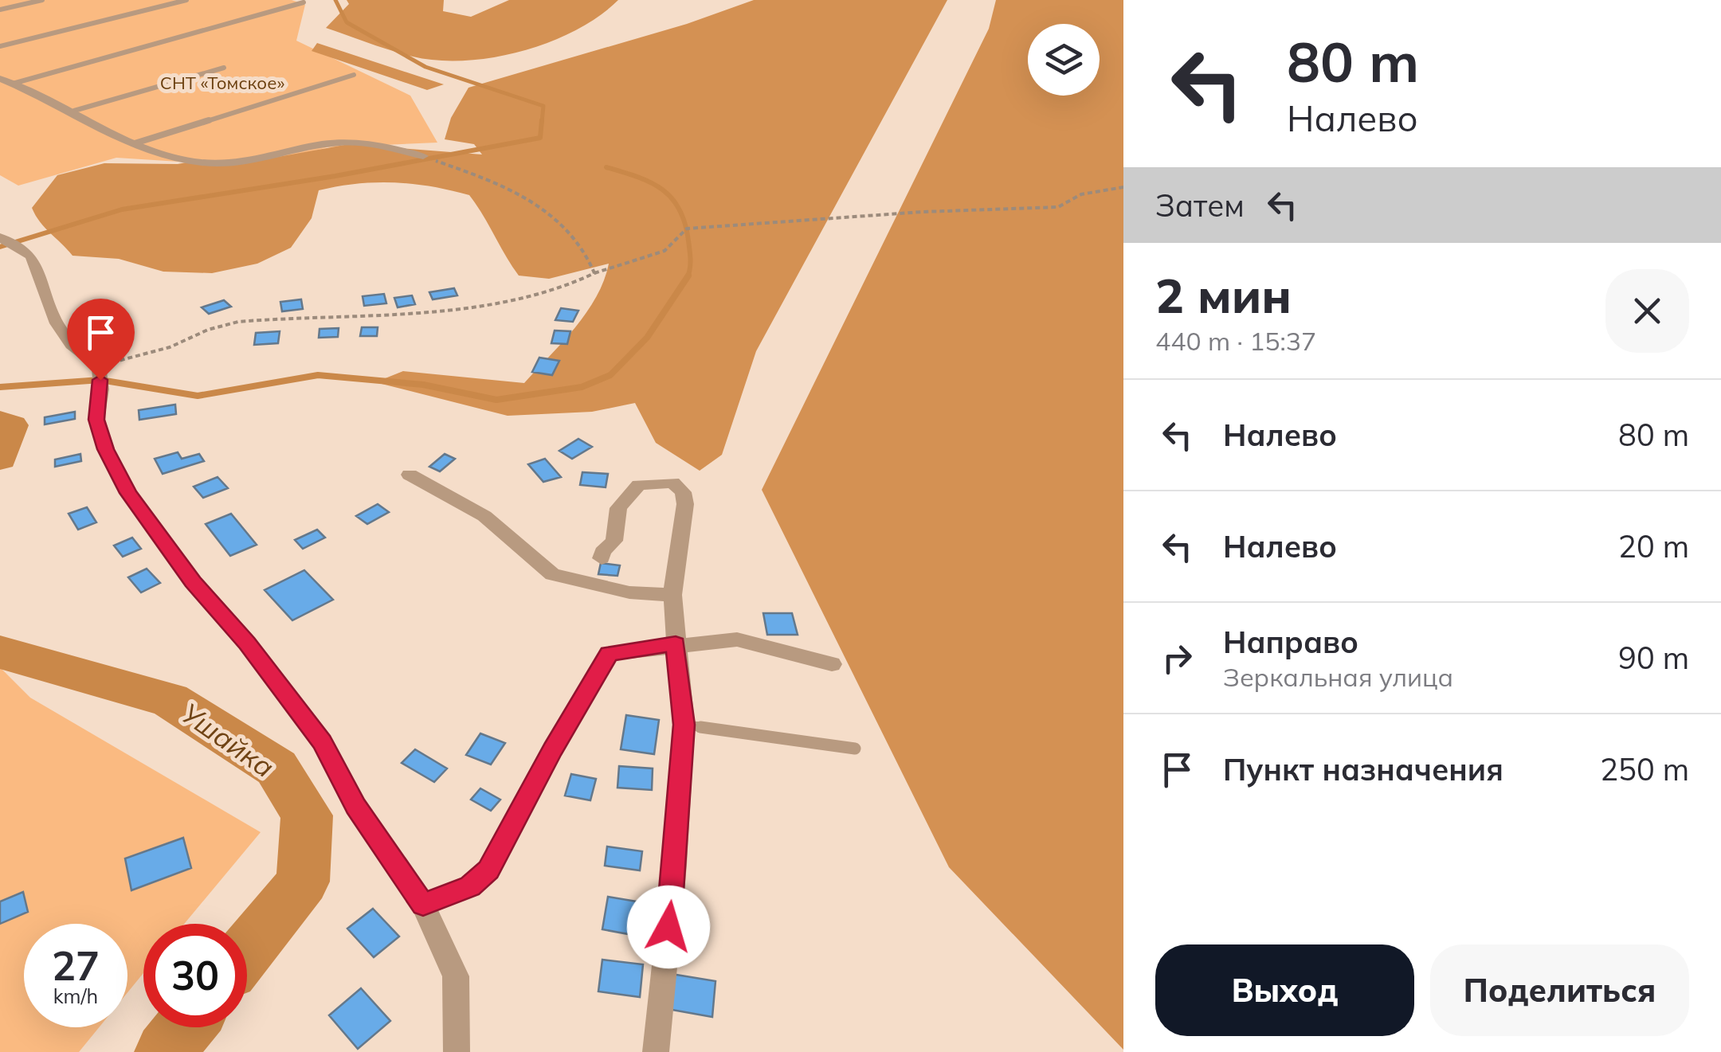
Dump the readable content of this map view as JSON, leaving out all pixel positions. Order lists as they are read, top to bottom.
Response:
{
  "water": ["Ушайка"],
  "parks": ["СНТ «Томское»"],
  "page": {
    "turn": ["80 m", "Налево"],
    "then": "Затем",
    "heading": ["2 мин", "440 m · 15:37"],
    "list": [
      {
        "name": "Налево",
        "value": "80 m"
      },
      {
        "name": "Налево",
        "value": "20 m"
      },
      {
        "name": "Направо",
        "note": "Зеркальная улица",
        "value": "90 m"
      },
      {
        "name": "Пункт назначения",
        "value": "250 m"
      }
    ],
    "speed": "27 km/h",
    "limit": "30",
    "buttons": ["Выход", "Поделиться"]
  }
}
